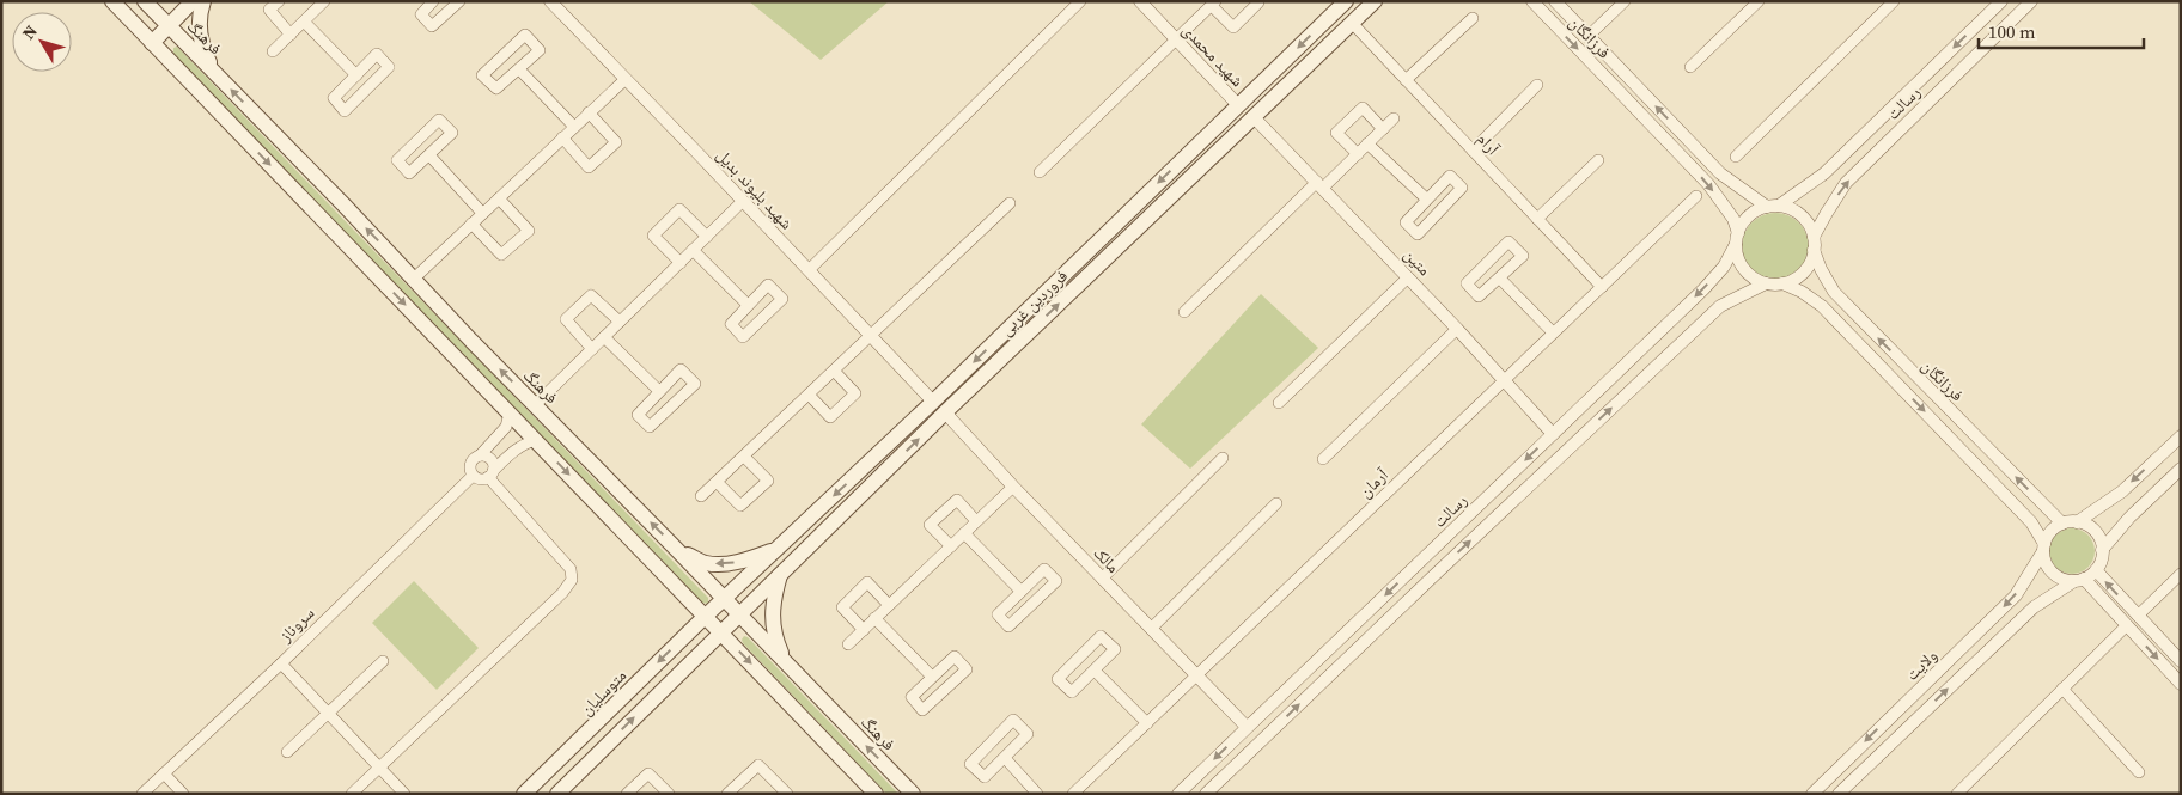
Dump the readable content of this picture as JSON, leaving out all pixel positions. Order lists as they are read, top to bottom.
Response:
{
  "streets": {
    "main road": ["فرهنگ", "فروردین غربی", "متوسلیان"],
    "street": [
      "فرزانگان",
      "شهید محمدی",
      "رسالت",
      "آرام",
      "شهید بلیوند بدیل",
      "متین",
      "آرمان",
      "مالک",
      "سروناز",
      "ولایت"
    ]
  },
  "crossings": [
    ["فرهنگ", "فروردین غربی"],
    ["فرزانگان", "رسالت"],
    ["فرزانگان", "ولایت"],
    ["شهید محمدی", "فروردین غربی"],
    ["رسالت", "متین"],
    ["رسالت", "مالک"],
    ["آرام", "فروردین غربی"],
    ["آرام", "آرمان"],
    ["شهید بلیوند بدیل", "فروردین غربی"],
    ["متین", "فروردین غربی"],
    ["متین", "آرمان"],
    ["فروردین غربی", "مالک"],
    ["فروردین غربی", "متوسلیان"],
    ["آرمان", "مالک"]
  ],
  "scale_bar": "100 m",
  "north": "top left"
}
